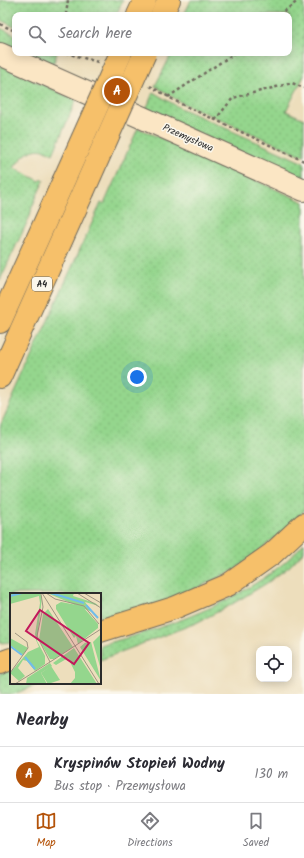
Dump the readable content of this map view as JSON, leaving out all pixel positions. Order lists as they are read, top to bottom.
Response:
{
  "streets": {
    "highway": ["A4"],
    "main road": ["Przemysłowa"]
  },
  "page": {
    "search": "Search here",
    "pins": "A",
    "heading": "Nearby",
    "list": [
      {
        "mark": "A",
        "name": "Kryspinów Stopień Wodny",
        "note": "Bus stop · Przemysłowa",
        "value": "130 m"
      }
    ],
    "nav": ["Map", "Directions", "Saved"]
  }
}
